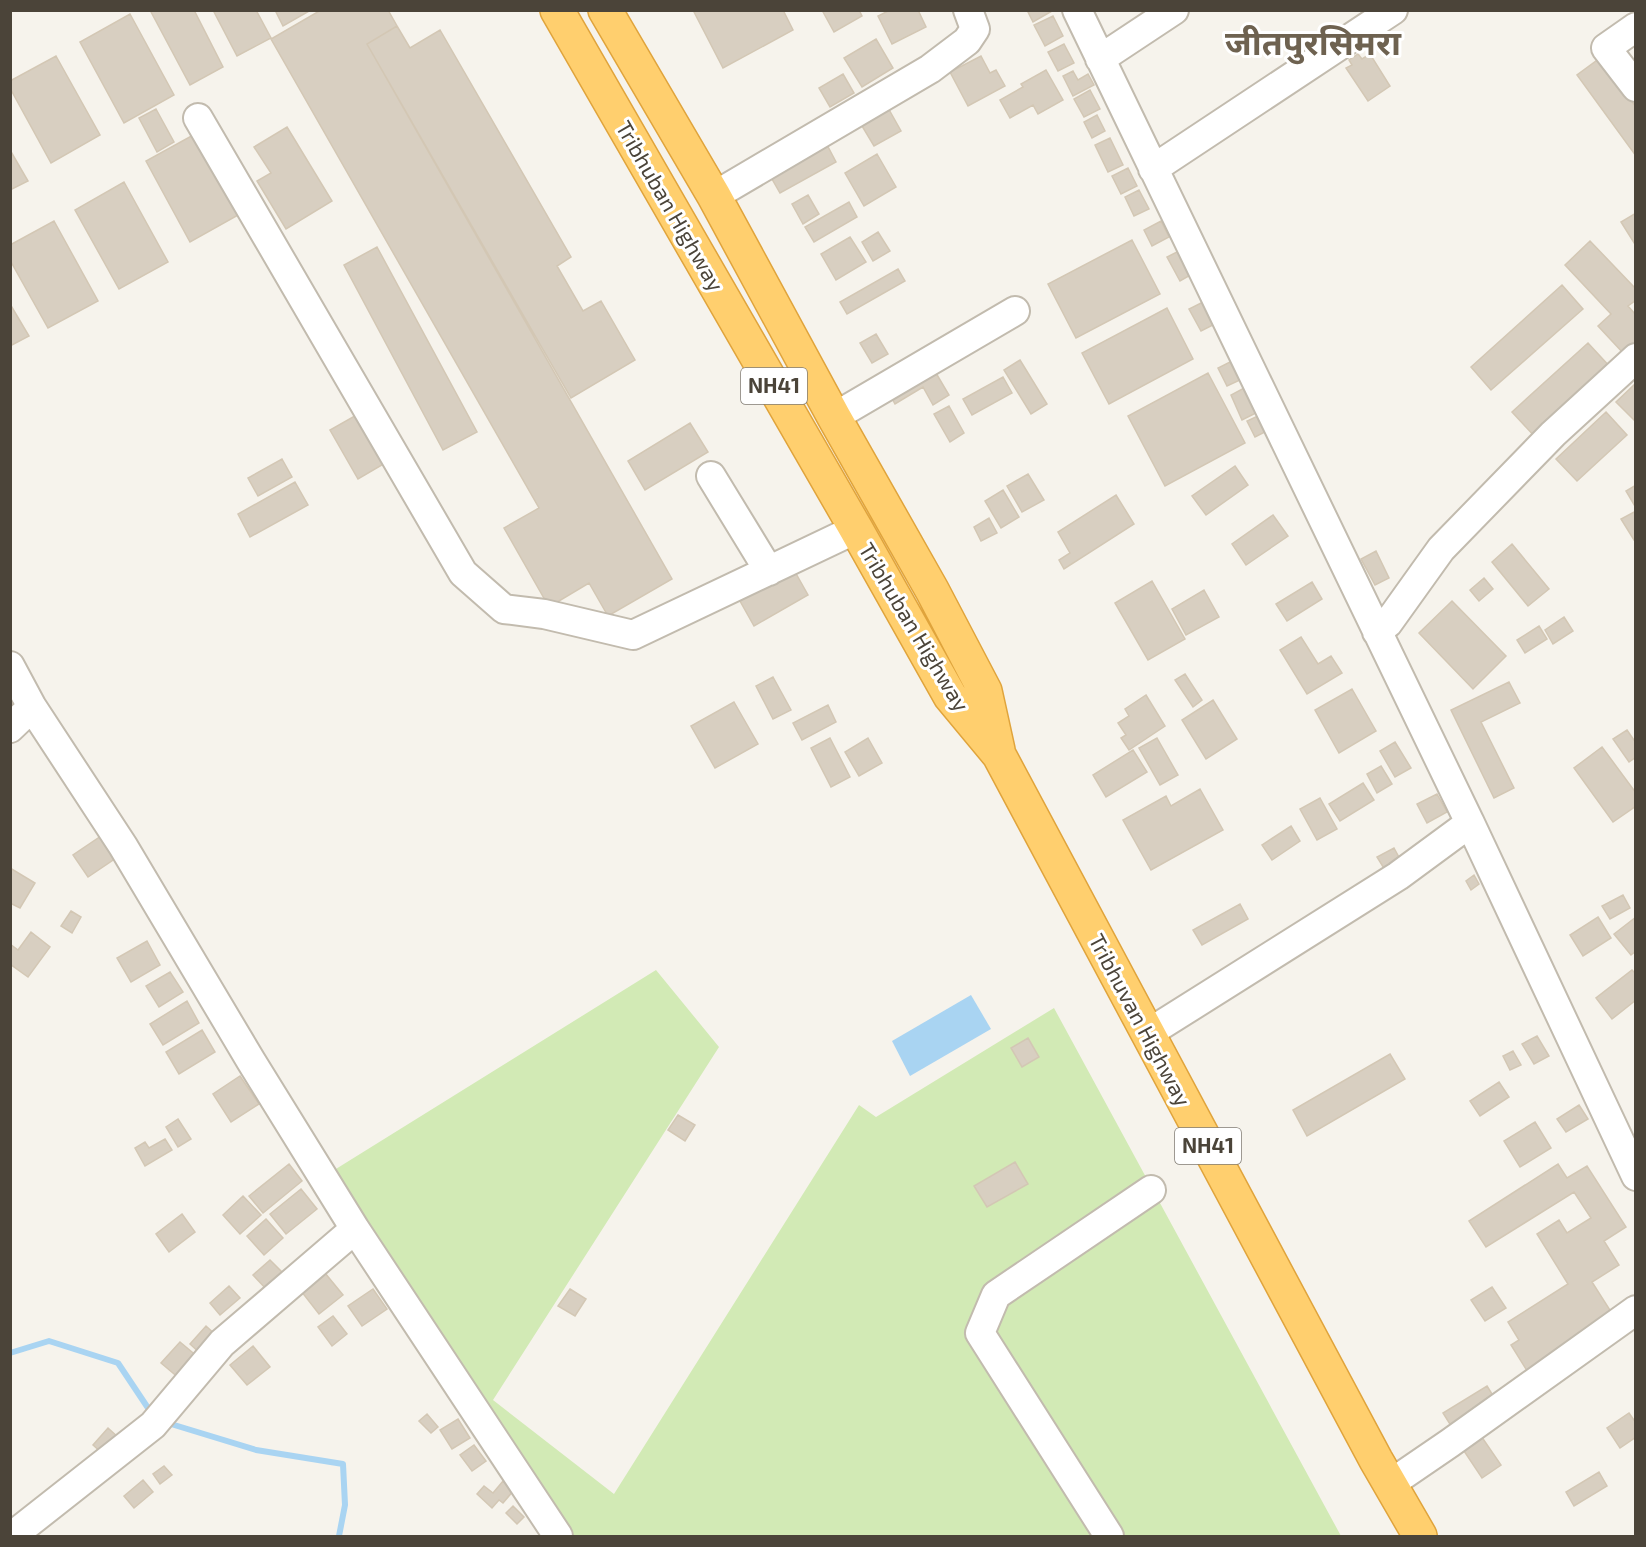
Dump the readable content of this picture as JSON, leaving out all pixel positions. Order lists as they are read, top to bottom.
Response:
{
  "streets": {
    "highway": ["Tribhuban Highway", "NH41", "Tribhuvan Highway"]
  },
  "crossings": [
    ["Tribhuban Highway", "Tribhuvan Highway"]
  ],
  "districts": ["जीतपुरसिमरा"]
}
